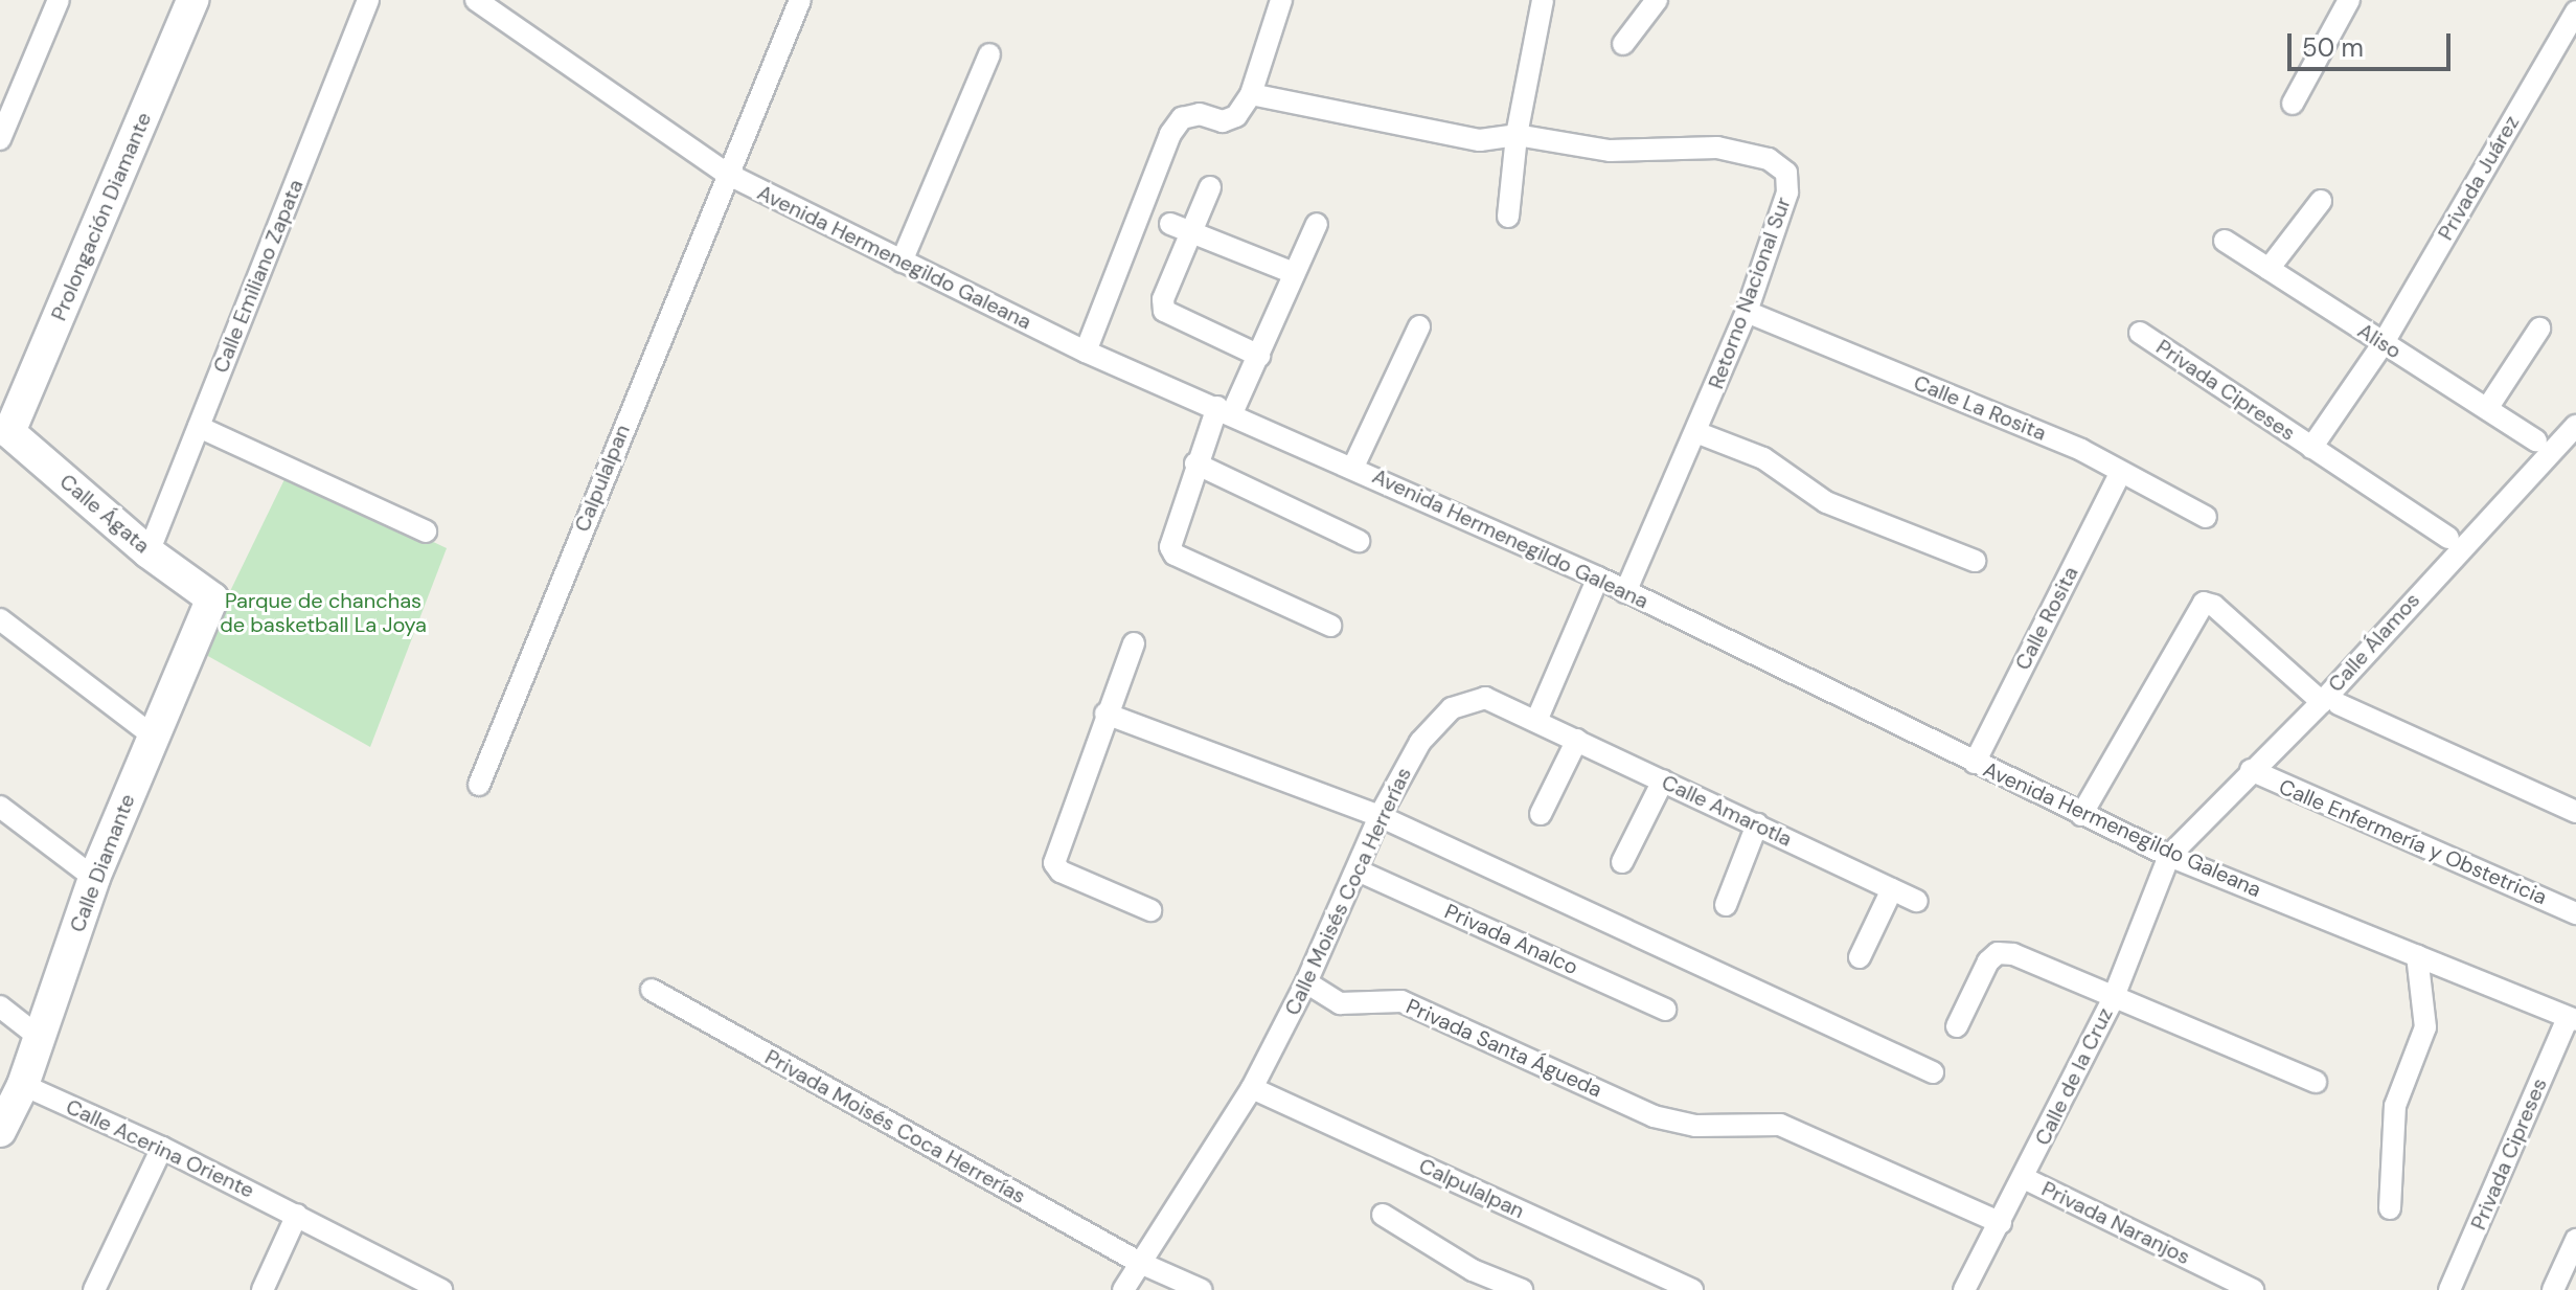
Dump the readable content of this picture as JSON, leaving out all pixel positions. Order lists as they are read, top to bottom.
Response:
{
  "streets": {
    "street": [
      "Privada Juárez",
      "Prolongación Diamante",
      "Avenida Hermenegildo Galeana",
      "Calle Emiliano Zapata",
      "Retorno Nacional Sur",
      "Aliso",
      "Privada Cipreses",
      "Calle La Rosita",
      "Calpulalpan",
      "Calle Ágata",
      "Calle Rosita",
      "Calle Álamos",
      "Calle Amarotla",
      "Calle Enfermería y Obstetricia",
      "Calle Diamante",
      "Calle Moisés Coca Herrerías",
      "Privada Analco",
      "Privada Santa Águeda",
      "Calle de la Cruz",
      "Privada Moisés Coca Herrerías",
      "Calle Acerina Oriente",
      "Privada Naranjos"
    ]
  },
  "crossings": [
    ["Privada Juárez", "Aliso"],
    ["Privada Juárez", "Privada Cipreses"],
    ["Prolongación Diamante", "Calle Ágata"],
    ["Avenida Hermenegildo Galeana", "Retorno Nacional Sur"],
    ["Avenida Hermenegildo Galeana", "Privada Cipreses"],
    ["Avenida Hermenegildo Galeana", "Calpulalpan"],
    ["Avenida Hermenegildo Galeana", "Calle Rosita"],
    ["Avenida Hermenegildo Galeana", "Calle Álamos"],
    ["Avenida Hermenegildo Galeana", "Calle de la Cruz"],
    ["Calle Emiliano Zapata", "Calle Ágata"],
    ["Retorno Nacional Sur", "Calle La Rosita"],
    ["Calle La Rosita", "Calle Rosita"],
    ["Calpulalpan", "Calle Moisés Coca Herrerías"],
    ["Calle Ágata", "Calle Diamante"],
    ["Calle Álamos", "Calle Enfermería y Obstetricia"],
    ["Calle Álamos", "Calle de la Cruz"],
    ["Calle Amarotla", "Calle Moisés Coca Herrerías"],
    ["Calle Diamante", "Calle Acerina Oriente"],
    ["Calle Moisés Coca Herrerías", "Privada Analco"],
    ["Calle Moisés Coca Herrerías", "Privada Santa Águeda"],
    ["Calle Moisés Coca Herrerías", "Privada Moisés Coca Herrerías"],
    ["Privada Santa Águeda", "Calle de la Cruz"],
    ["Calle de la Cruz", "Privada Naranjos"]
  ],
  "parks": ["Parque de chanchas de basketball La Joya"],
  "scale_bar": "50 m"
}
